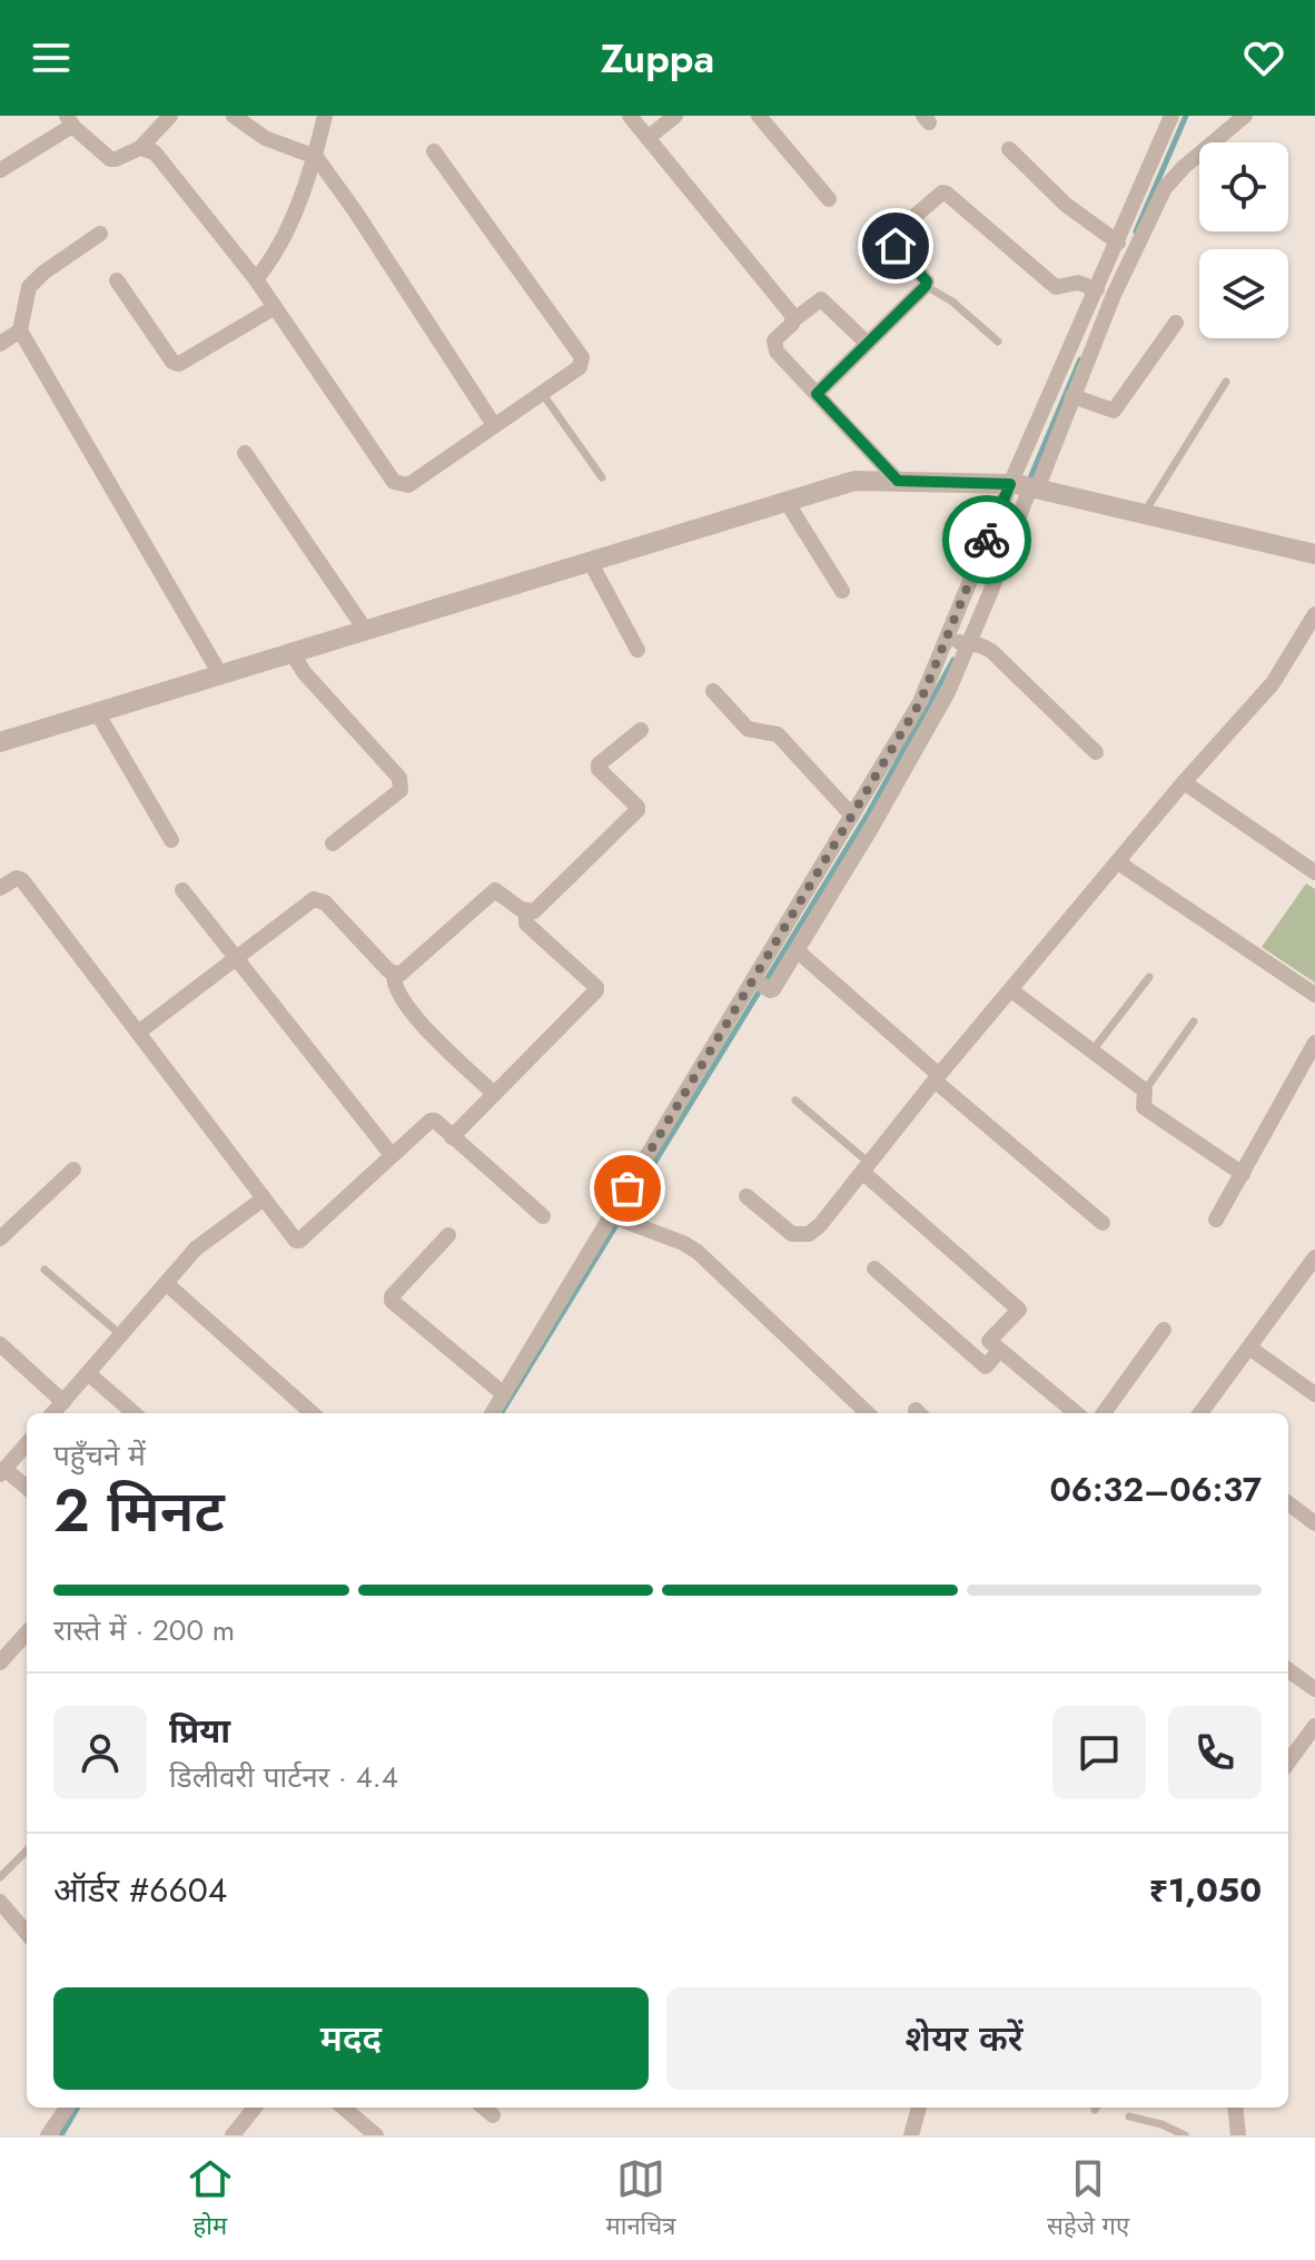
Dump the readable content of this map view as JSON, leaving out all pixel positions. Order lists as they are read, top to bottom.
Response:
{
  "page": {
    "header": "Zuppa",
    "heading": ["2 मिनट", "पहुँचने में", "06:32–06:37"],
    "panel": [
      "प्रिया",
      "डिलीवरी पार्टनर · 4.4",
      "ऑर्डर #6604",
      "₹1,050"
    ],
    "bar": "रास्ते में · 200 m",
    "buttons": ["मदद", "शेयर करें"],
    "tabs": ["होम", "मानचित्र", "सहेजे गए"]
  }
}
